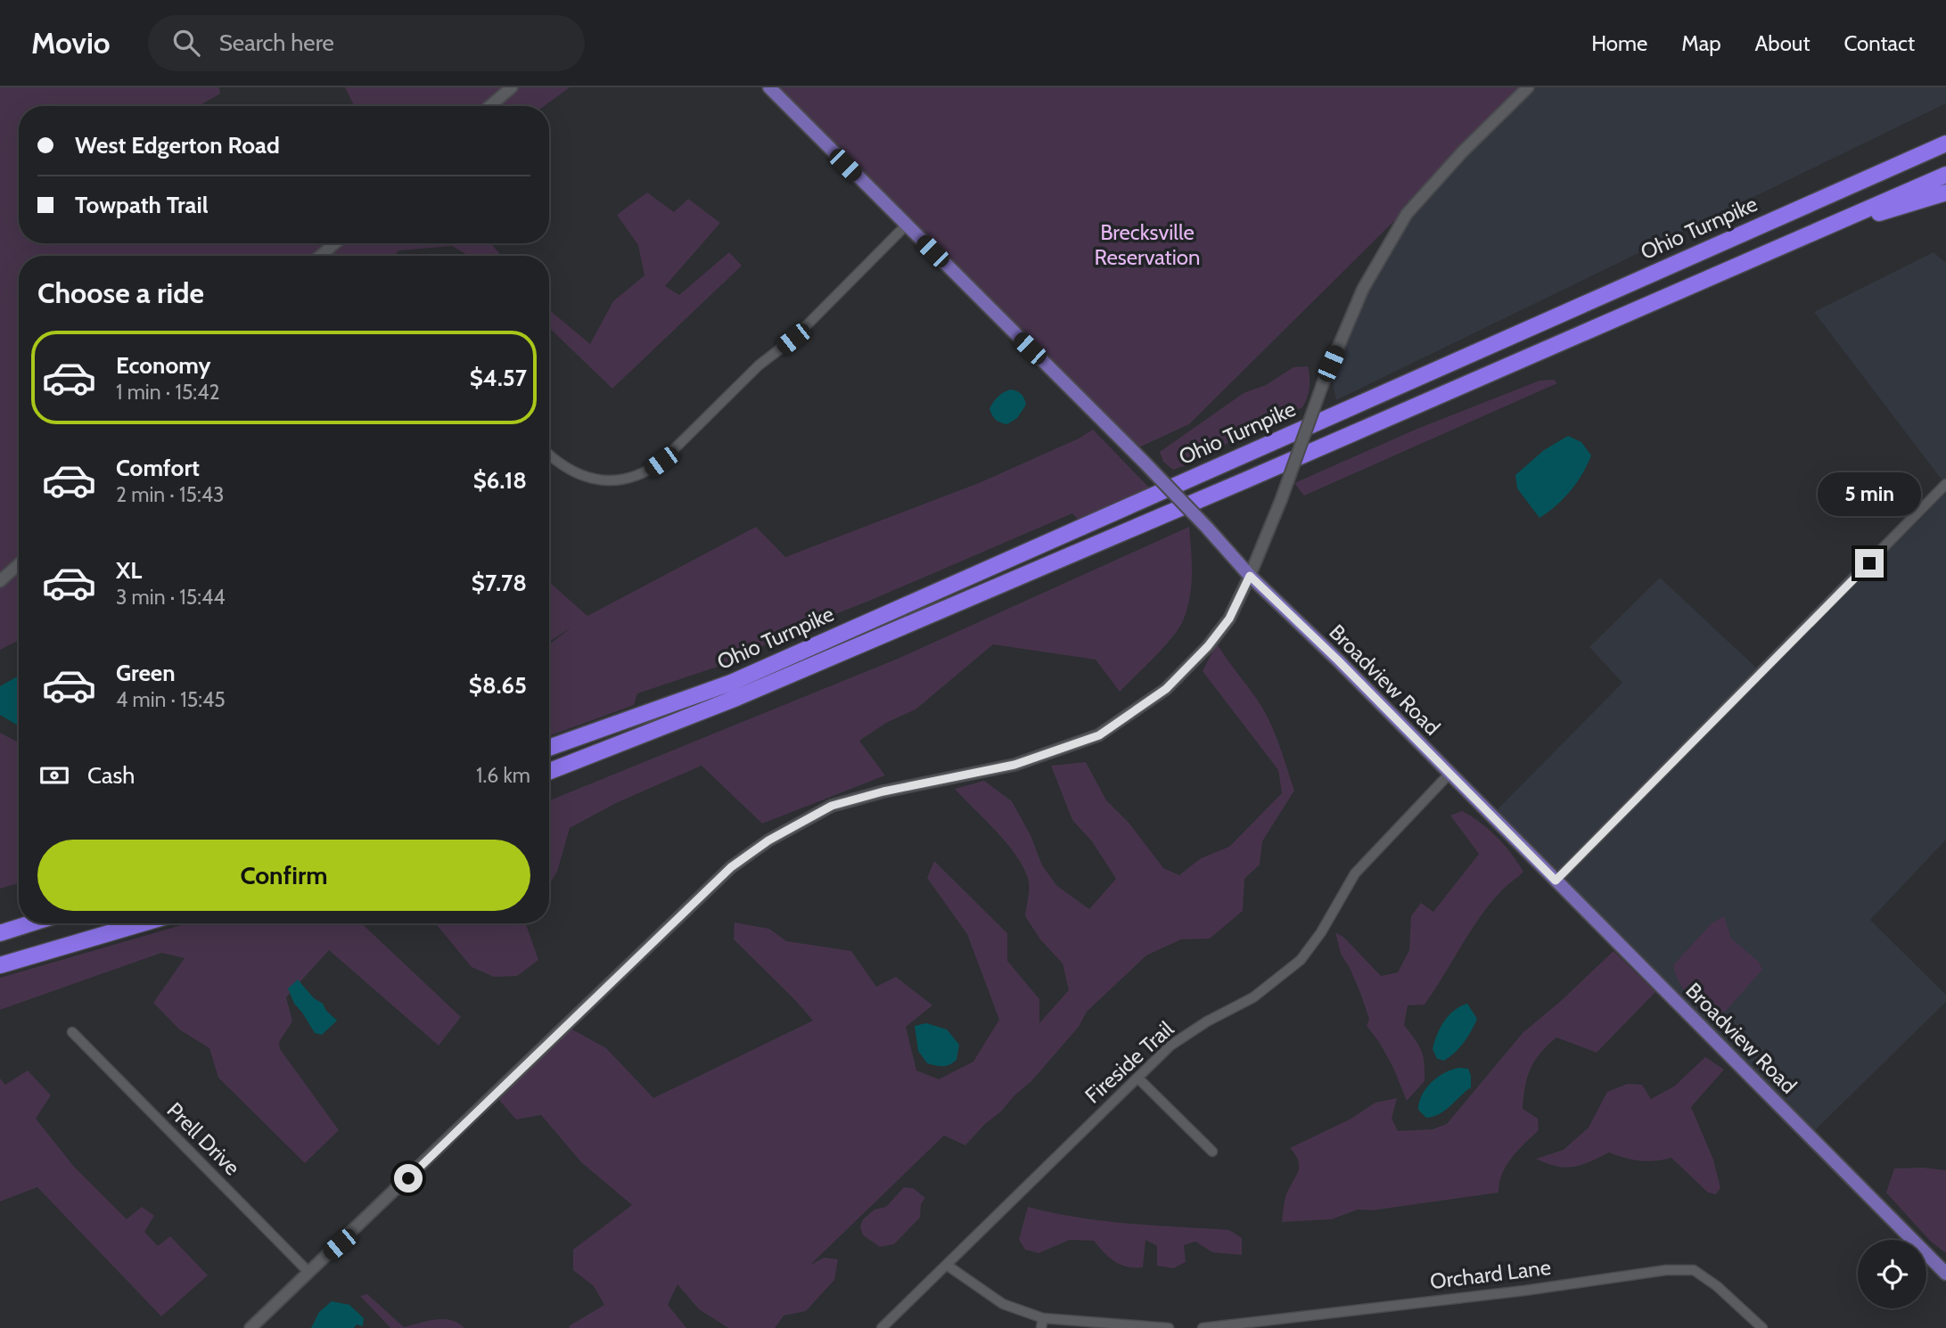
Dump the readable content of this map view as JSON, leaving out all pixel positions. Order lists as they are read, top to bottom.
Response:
{
  "streets": {
    "highway": ["Ohio Turnpike"],
    "main road": ["Broadview Road"],
    "street": ["Fireside Trail", "Prell Drive", "Orchard Lane"]
  },
  "crossings": [
    ["Broadview Road", "Fireside Trail"]
  ],
  "parks": ["Brecksville Reservation"],
  "page": {
    "header": "Movio",
    "search": "Search here",
    "nav": [
      "Home",
      "Map",
      "About",
      "Contact"
    ],
    "banner": ["West Edgerton Road", "Towpath Trail"],
    "heading": "Choose a ride",
    "list": [
      {
        "name": "Economy",
        "note": "1 min · 15:42",
        "value": "$4.57"
      },
      {
        "name": "Comfort",
        "note": "2 min · 15:43",
        "value": "$6.18"
      },
      {
        "name": "XL",
        "note": "3 min · 15:44",
        "value": "$7.78"
      },
      {
        "name": "Green",
        "note": "4 min · 15:45",
        "value": "$8.65"
      }
    ],
    "bubble": "5 min",
    "pay": ["Cash", "1.6 km"],
    "buttons": "Confirm"
  }
}
